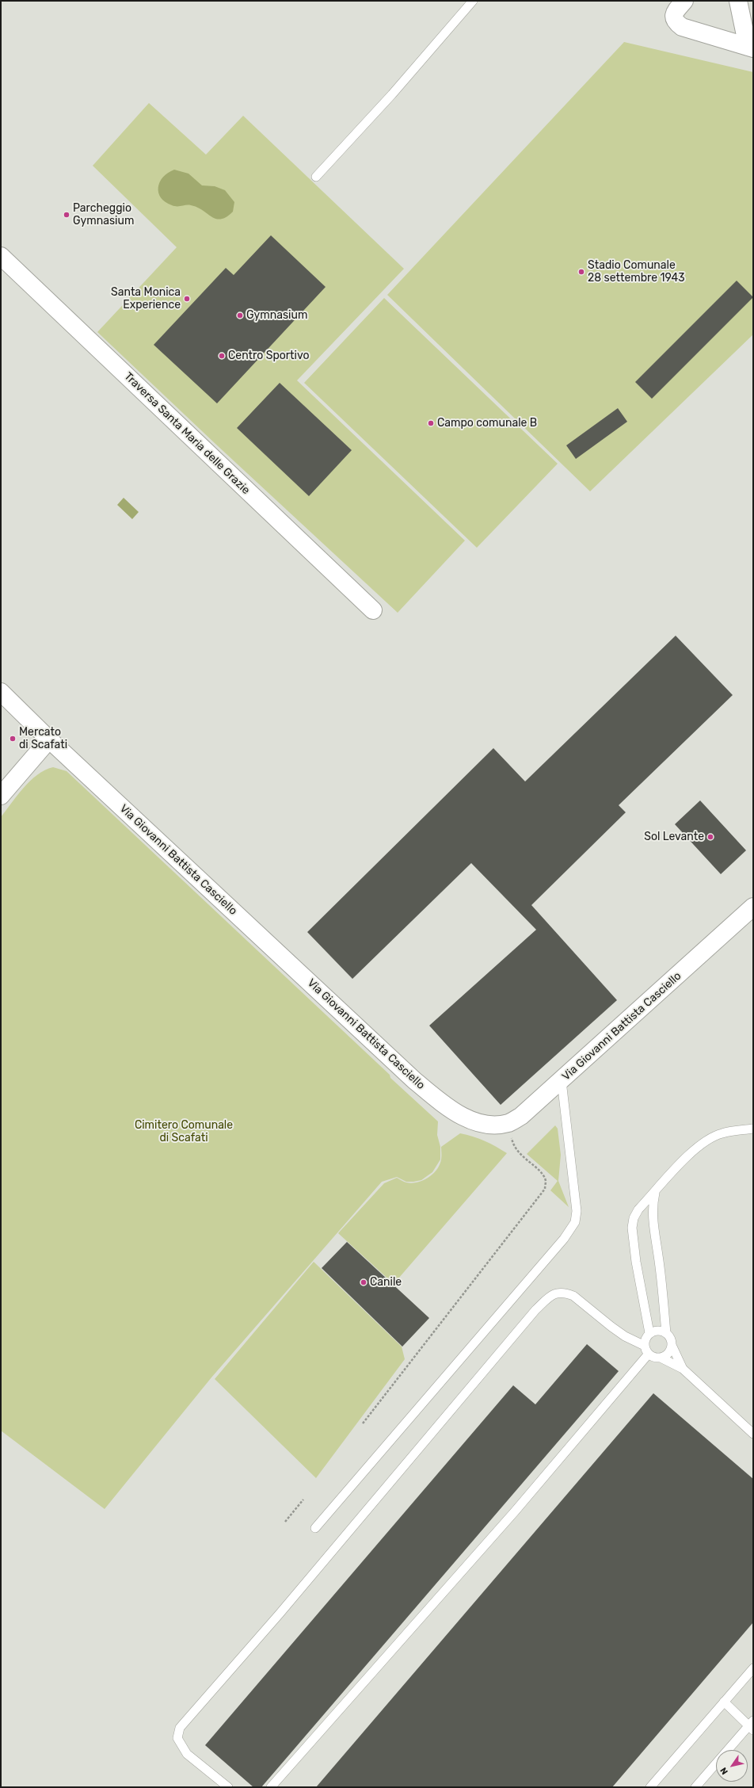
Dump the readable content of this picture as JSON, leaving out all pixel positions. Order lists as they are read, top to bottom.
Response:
{
  "streets": {
    "street": ["Traversa Santa Maria delle Grazie", "Via Giovanni Battista Casciello"]
  },
  "parks": ["Cimitero Comunale di Scafati"],
  "places": [
    "Parcheggio Gymnasium",
    "Stadio Comunale 28 settembre 1943",
    "Santa Monica Experience",
    "Gymnasium",
    "Centro Sportivo",
    "Campo comunale B",
    "Mercato di Scafati",
    "Sol Levante",
    "Canile"
  ],
  "north": "bottom left"
}
